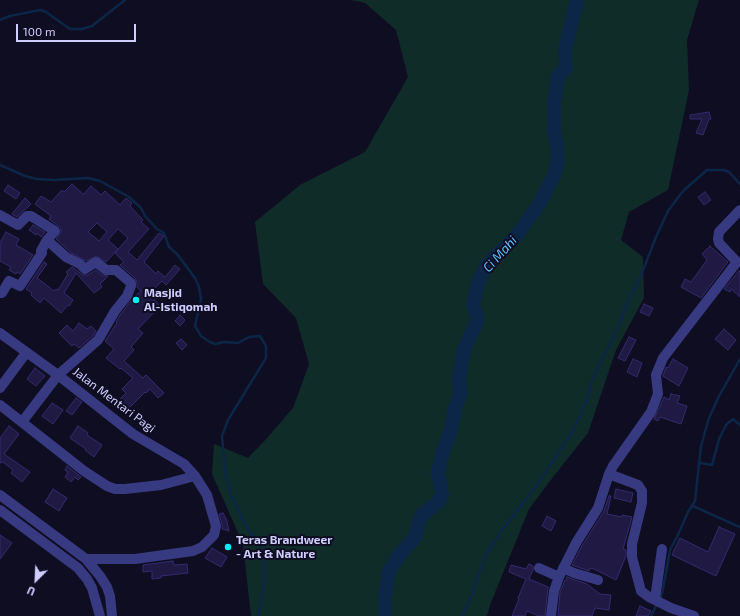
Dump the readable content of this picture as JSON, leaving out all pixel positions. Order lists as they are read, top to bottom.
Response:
{
  "streets": {
    "street": ["Jalan Mentari Pagi"]
  },
  "water": ["Ci Mahi"],
  "places": ["Masjid Al-Istiqomah", "Teras Brandweer - Art & Nature"],
  "scale_bar": "100 m",
  "north": "bottom left"
}
